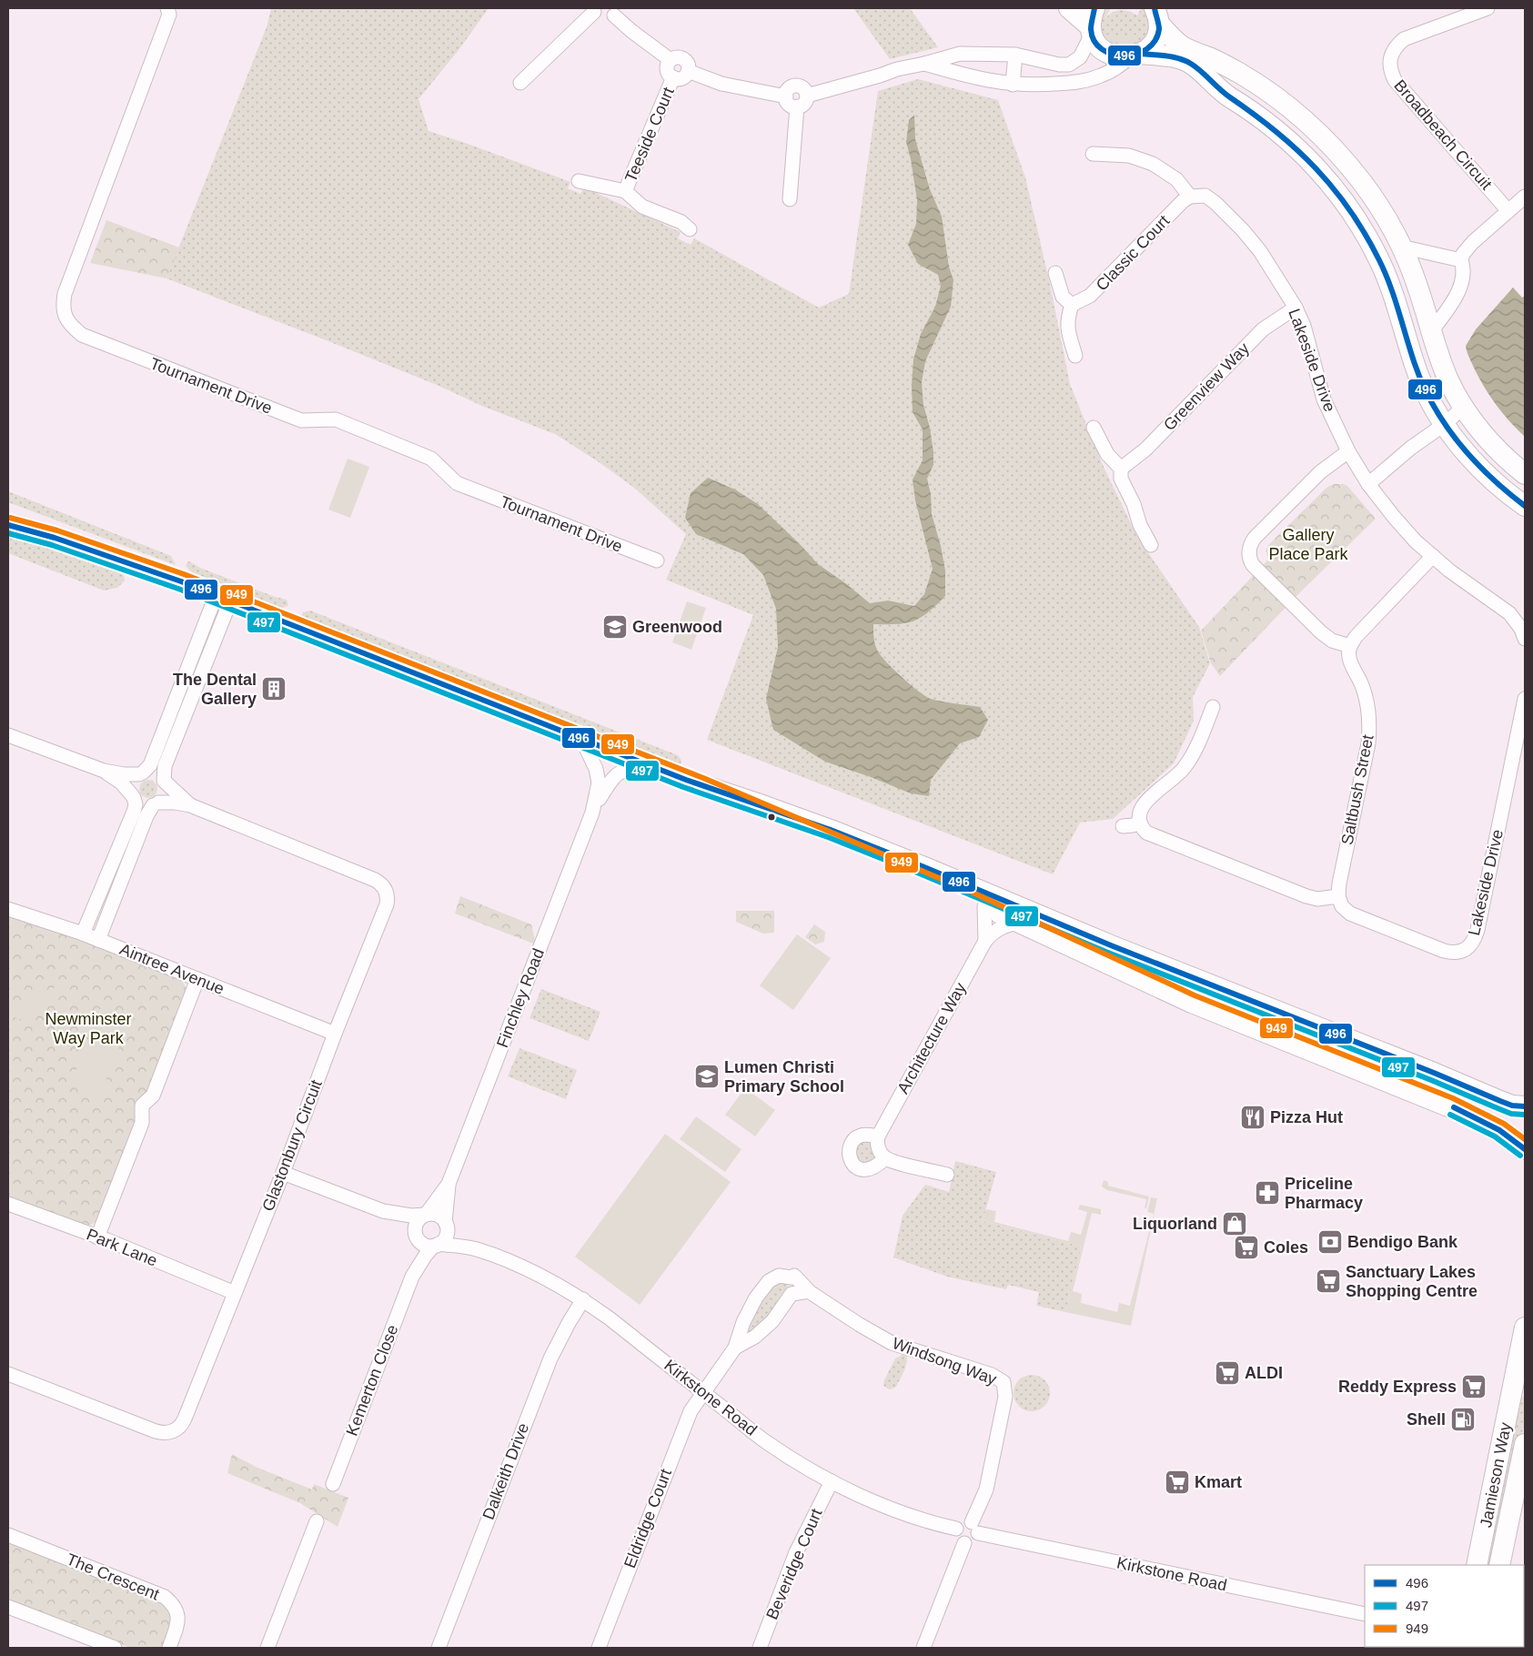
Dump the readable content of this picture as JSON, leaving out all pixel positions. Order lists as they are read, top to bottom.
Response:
{
  "streets": {
    "main road": ["Jamieson Way"],
    "street": [
      "Teeside Court",
      "Broadbeach Circuit",
      "Classic Court",
      "Lakeside Drive",
      "Tournament Drive",
      "Greenview Way",
      "Saltbush Street",
      "Aintree Avenue",
      "Finchley Road",
      "Architecture Way",
      "Glastonbury Circuit",
      "Park Lane",
      "Windsong Way",
      "Kemerton Close",
      "Kirkstone Road",
      "Dalkeith Drive",
      "Eldridge Court",
      "Beveridge Court",
      "The Crescent"
    ]
  },
  "crossings": [
    ["Classic Court", "Lakeside Drive"],
    ["Lakeside Drive", "Greenview Way"],
    ["Lakeside Drive", "Saltbush Street"],
    ["Aintree Avenue", "Glastonbury Circuit"],
    ["Finchley Road", "Kemerton Close"],
    ["Finchley Road", "Kirkstone Road"],
    ["Glastonbury Circuit", "Park Lane"],
    ["Windsong Way", "Kirkstone Road"],
    ["Kemerton Close", "Kirkstone Road"],
    ["Kirkstone Road", "Dalkeith Drive"],
    ["Kirkstone Road", "Eldridge Court"],
    ["Kirkstone Road", "Beveridge Court"]
  ],
  "parks": ["Gallery Place Park", "Newminster Way Park"],
  "places": {
    "school or university": ["Greenwood", "Lumen Christi Primary School"],
    "building": ["The Dental Gallery"],
    "restaurant": ["Pizza Hut"],
    "pharmacy": ["Priceline Pharmacy"],
    "shop": ["Liquorland"],
    "bank": ["Bendigo Bank"],
    "supermarket": [
      "Coles",
      "Sanctuary Lakes Shopping Centre",
      "ALDI",
      "Reddy Express",
      "Kmart"
    ],
    "fuel station": ["Shell"]
  },
  "lines": ["transit line 496", "transit line 949", "transit line 497"],
  "legend": ["496", "497", "949"]
}
